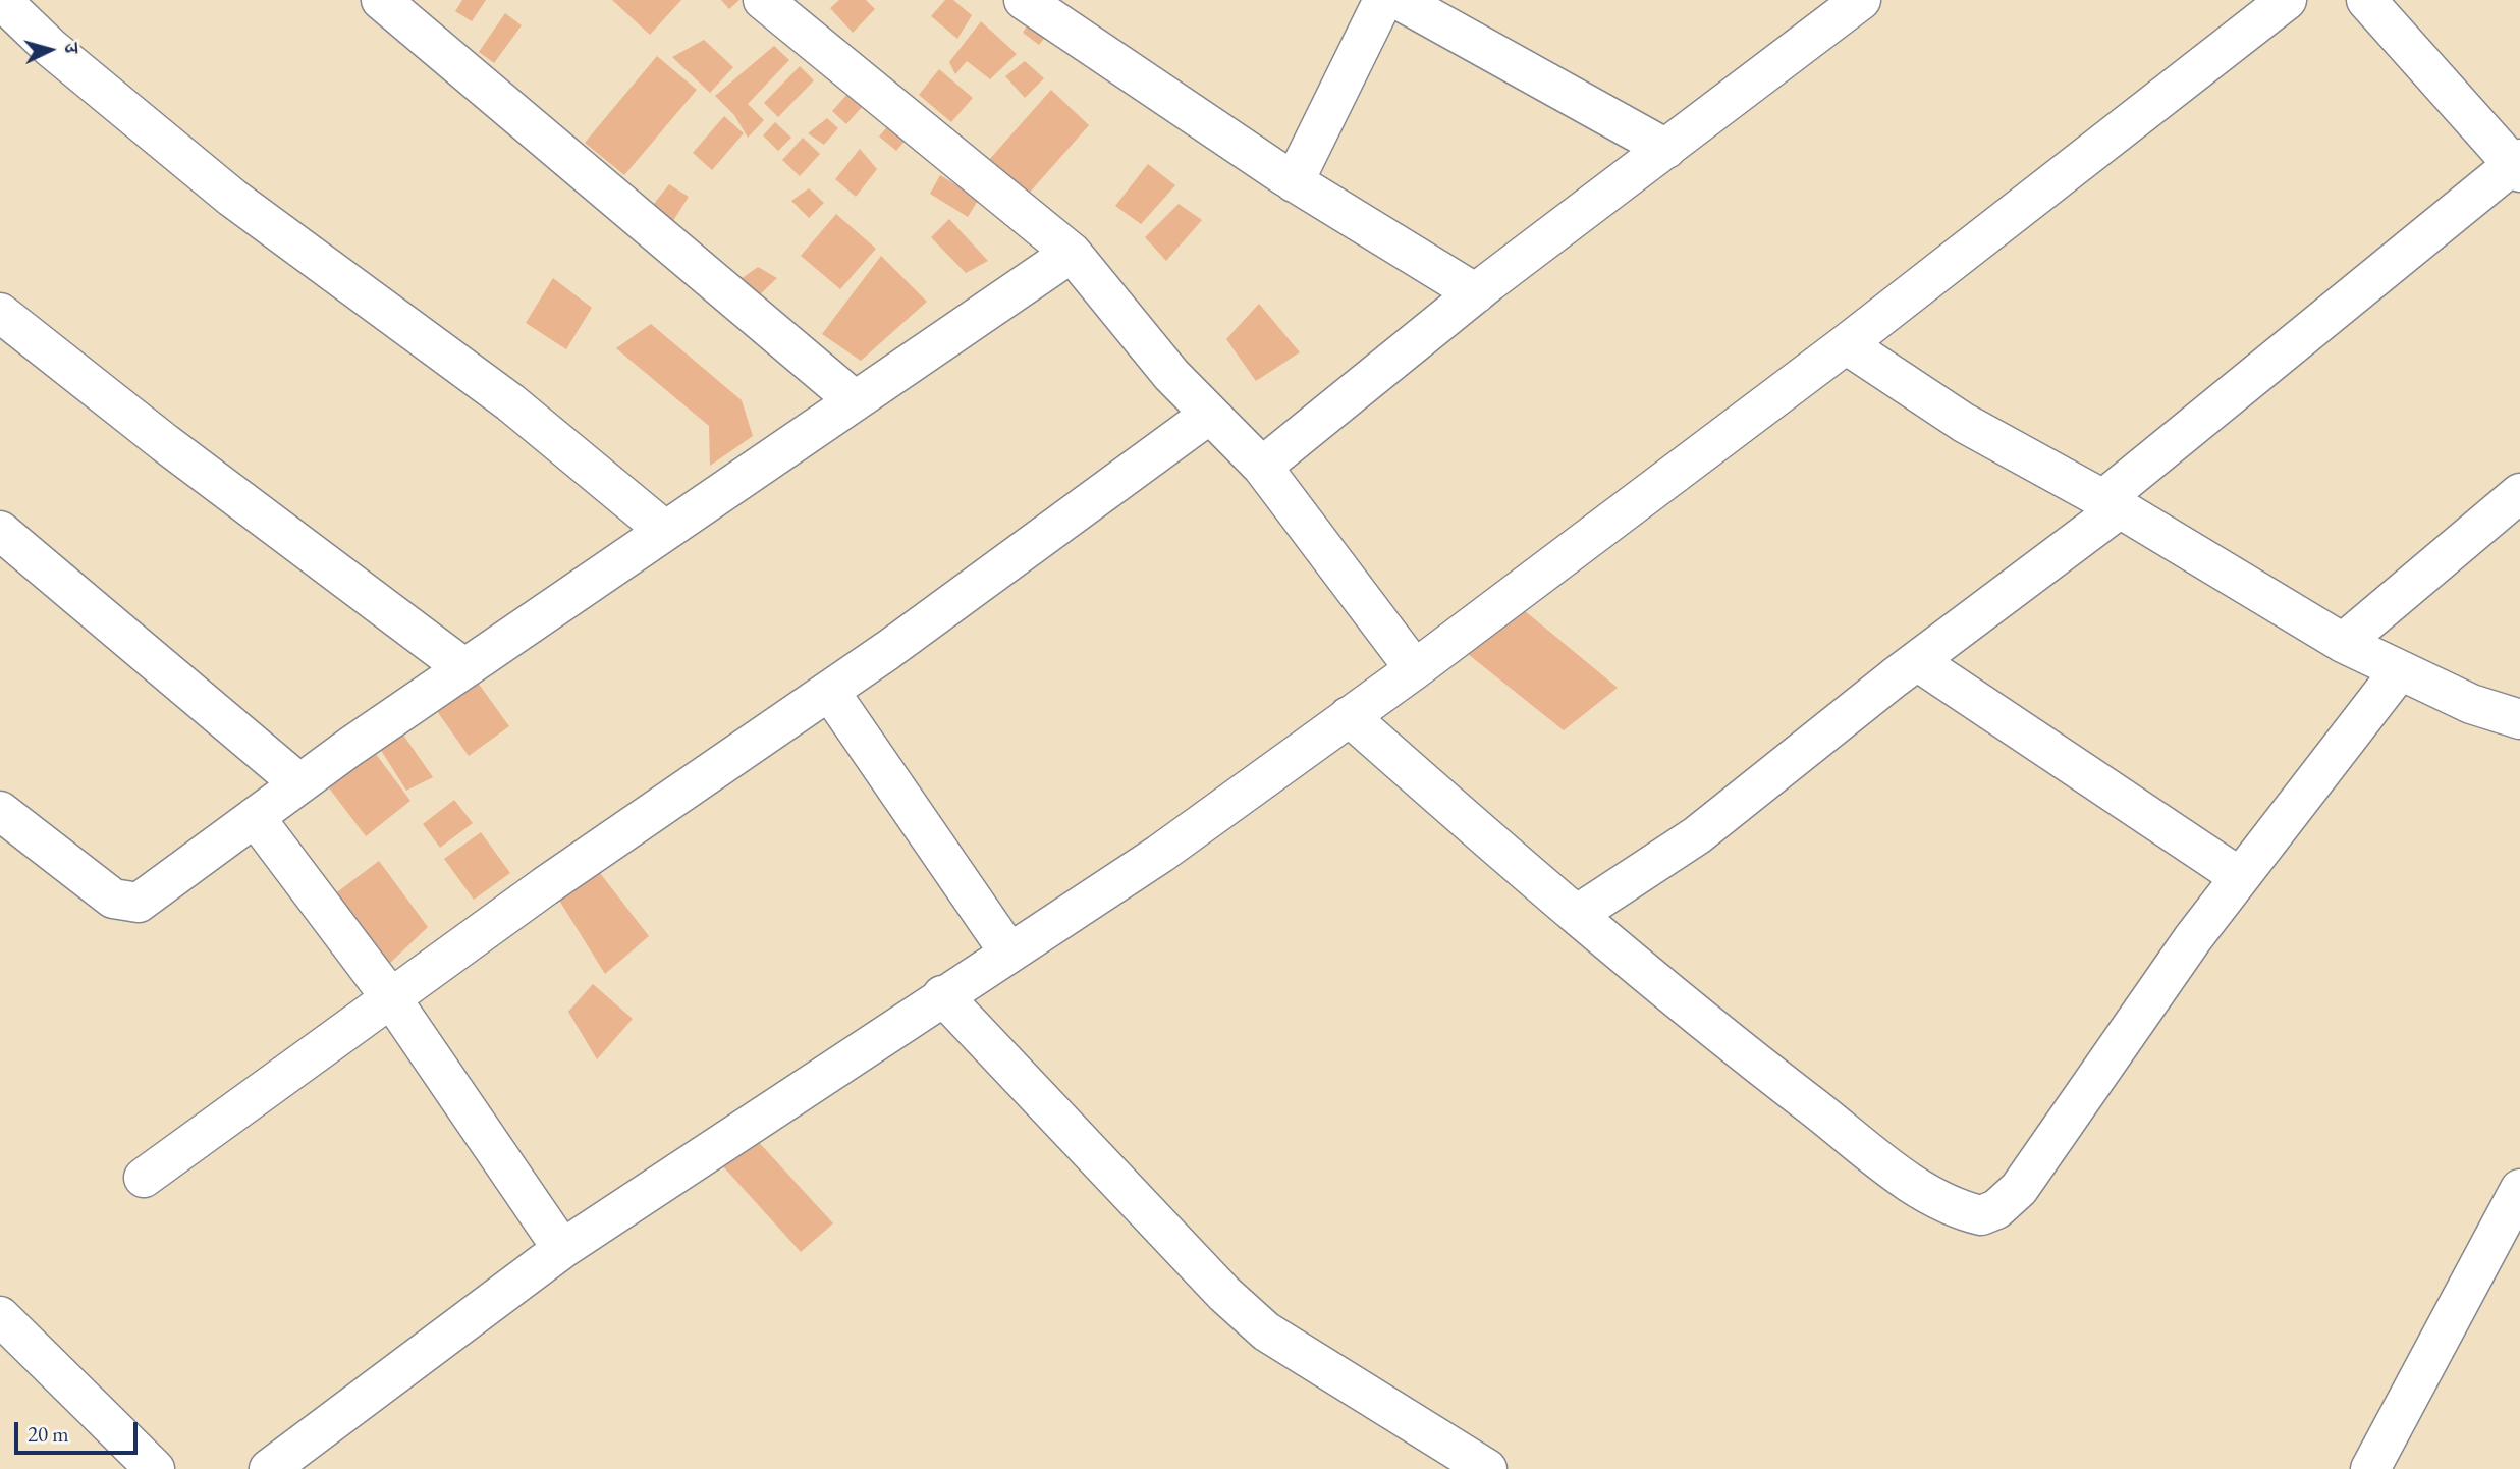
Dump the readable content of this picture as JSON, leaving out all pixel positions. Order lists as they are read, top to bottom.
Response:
{
  "scale_bar": "20 m",
  "north": "right"
}
